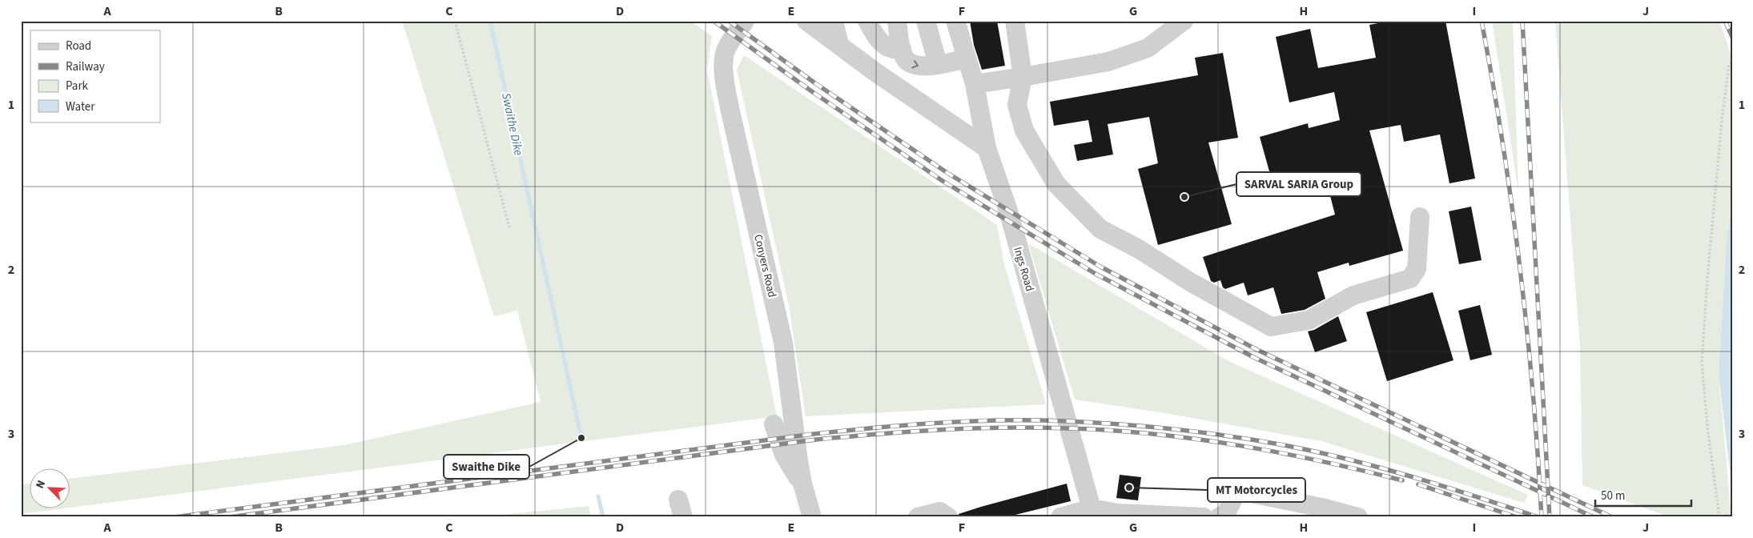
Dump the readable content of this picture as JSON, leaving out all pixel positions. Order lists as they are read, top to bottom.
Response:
{
  "streets": {
    "street": ["Conyers Road", "Ings Road"]
  },
  "water": ["Swaithe Dike"],
  "places": ["SARVAL SARIA Group", "Swaithe Dike", "MT Motorcycles"],
  "legend": [
    "Road",
    "Railway",
    "Park",
    "Water"
  ],
  "scale_bar": "50 m",
  "north": "top left",
  "grid": {
    "columns": [
      "A",
      "B",
      "C",
      "D",
      "E",
      "F",
      "G",
      "H",
      "I",
      "J"
    ],
    "rows": ["1", "2", "3"]
  }
}
